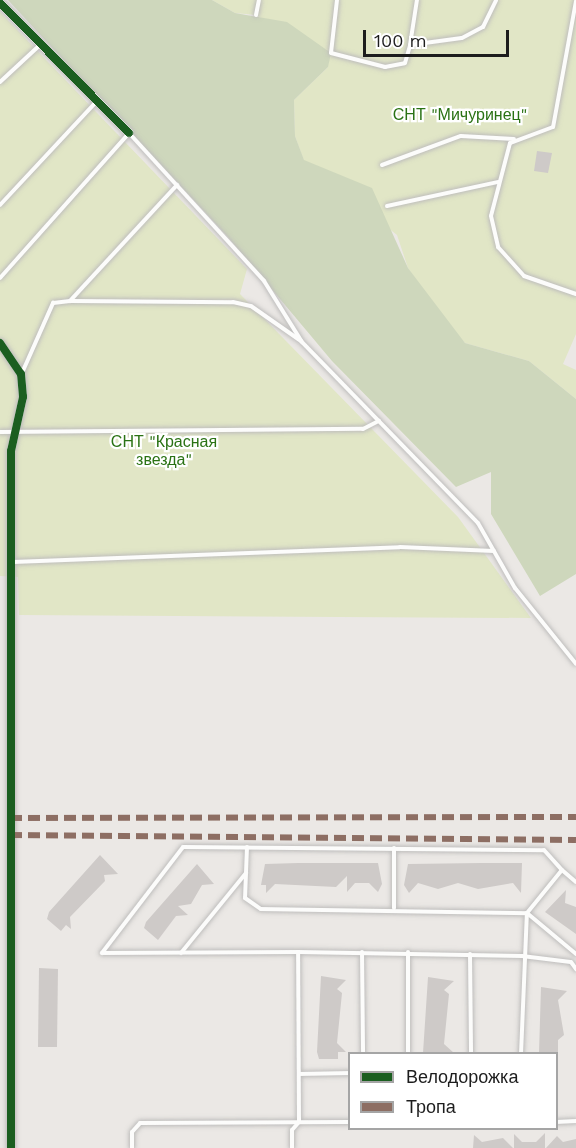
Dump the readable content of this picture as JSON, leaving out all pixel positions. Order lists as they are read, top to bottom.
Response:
{
  "parks": ["СНТ \"Мичуринец\"", "СНТ \"Красная звезда\""],
  "legend": ["Велодорожка", "Тропа"],
  "scale_bar": "100 m"
}
